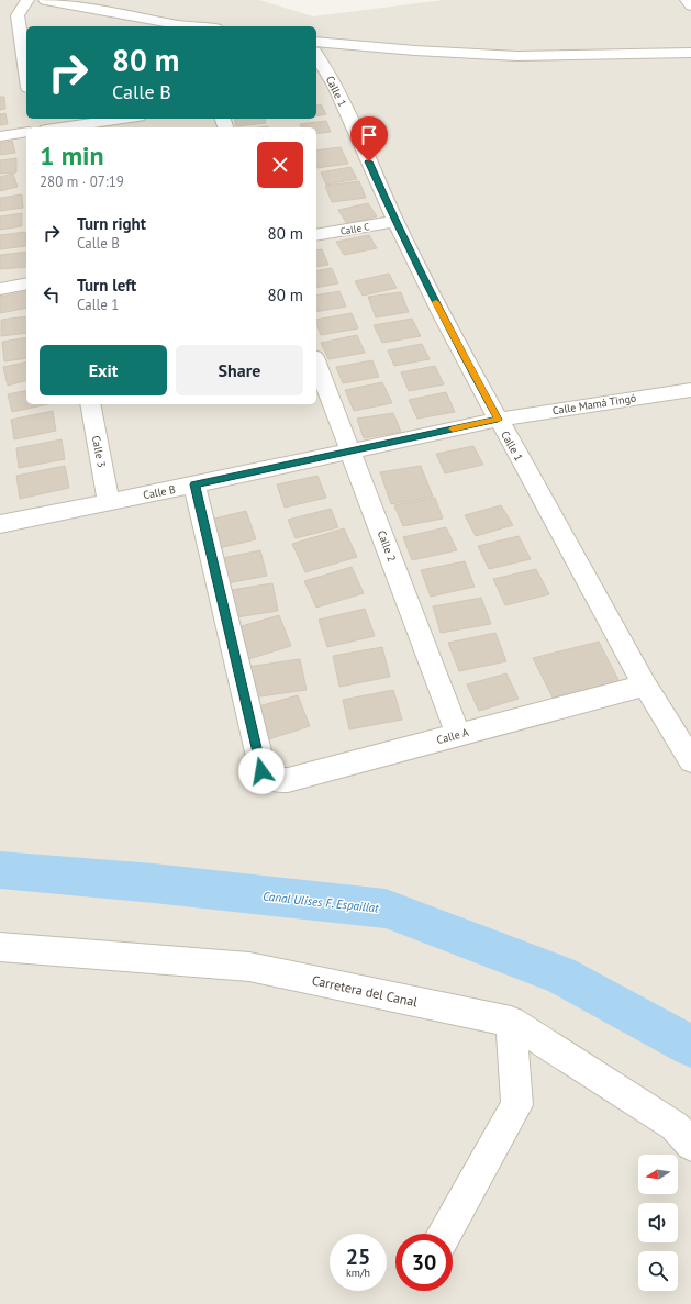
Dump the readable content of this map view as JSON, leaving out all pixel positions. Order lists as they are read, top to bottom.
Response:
{
  "streets": {
    "street": [
      "Calle 1",
      "Calle C",
      "Calle Mamá Tingó",
      "Calle 3",
      "Calle B",
      "Calle 2",
      "Calle A",
      "Carretera del Canal"
    ]
  },
  "crossings": [
    ["Calle 1", "Calle C"],
    ["Calle 1", "Calle Mamá Tingó"],
    ["Calle 1", "Calle B"],
    ["Calle 1", "Calle A"],
    ["Calle Mamá Tingó", "Calle B"],
    ["Calle 3", "Calle B"],
    ["Calle B", "Calle 2"],
    ["Calle B", "Calle A"],
    ["Calle 2", "Calle A"]
  ],
  "water": ["Canal Ulises F. Espaillat"],
  "north": "left",
  "page": {
    "turn": ["80 m", "Calle B"],
    "heading": ["1 min", "280 m · 07:19"],
    "list": [
      {
        "name": "Turn right",
        "note": "Calle B",
        "value": "80 m"
      },
      {
        "name": "Turn left",
        "note": "Calle 1",
        "value": "80 m"
      }
    ],
    "buttons": ["Exit", "Share"],
    "speed": "25 km/h",
    "limit": "30"
  }
}
